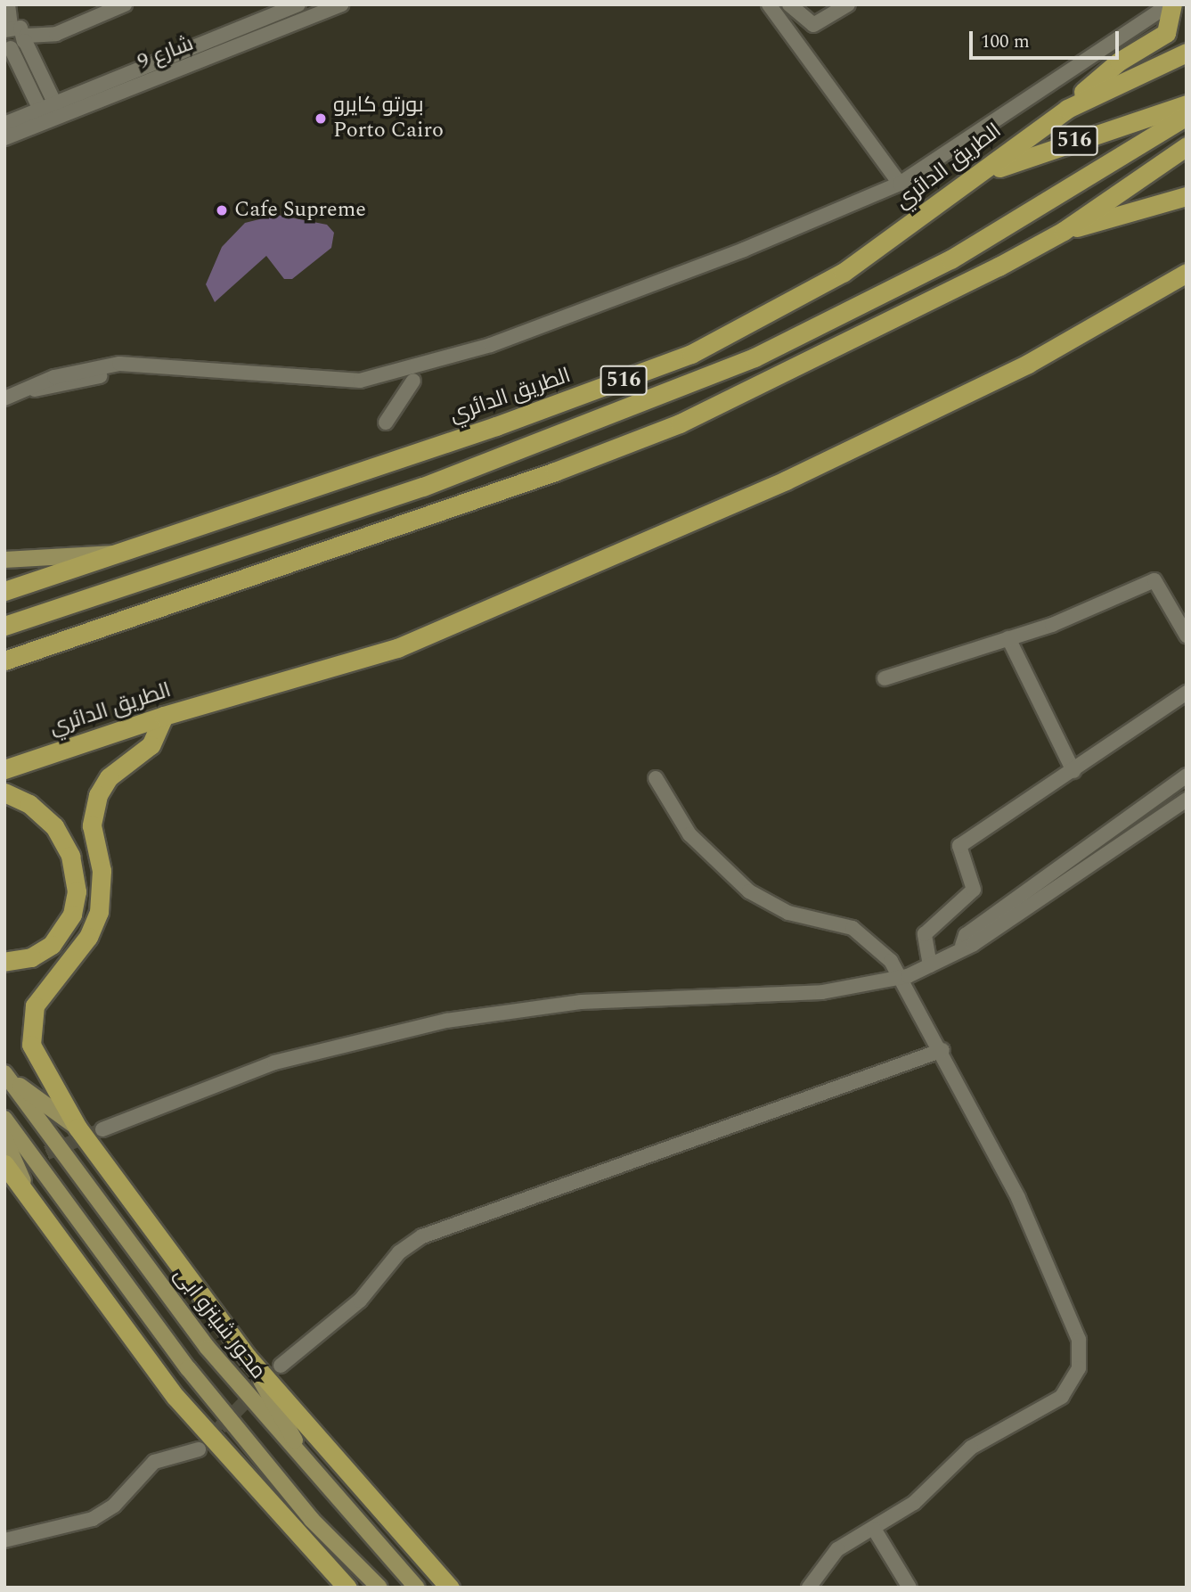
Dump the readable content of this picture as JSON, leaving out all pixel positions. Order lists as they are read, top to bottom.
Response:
{
  "streets": {
    "highway": ["516", "الطريق الدائري"],
    "main road": ["محور شينزو ابى"],
    "street": ["شارع 9"]
  },
  "crossings": [
    ["516", "الطريق الدائري"]
  ],
  "places": ["بورتو كايرو Porto Cairo", "Cafe Supreme"],
  "scale_bar": "100 m"
}
